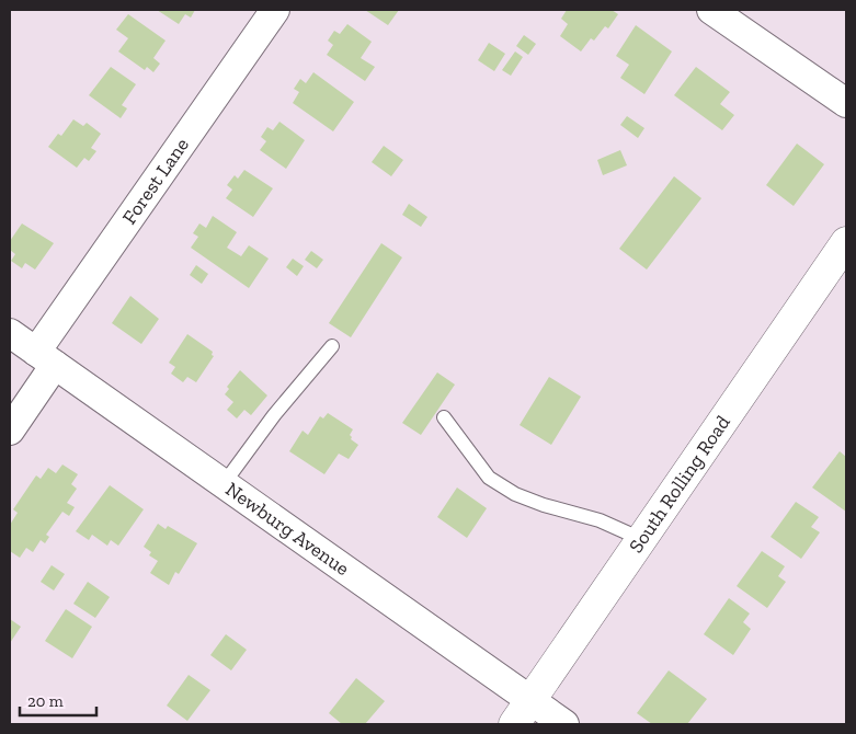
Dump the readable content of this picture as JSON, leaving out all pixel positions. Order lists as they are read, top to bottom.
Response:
{
  "streets": {
    "main road": ["South Rolling Road"],
    "street": ["Forest Lane", "Newburg Avenue"]
  },
  "crossings": [
    ["Forest Lane", "Newburg Avenue"],
    ["South Rolling Road", "Newburg Avenue"]
  ],
  "scale_bar": "20 m"
}
